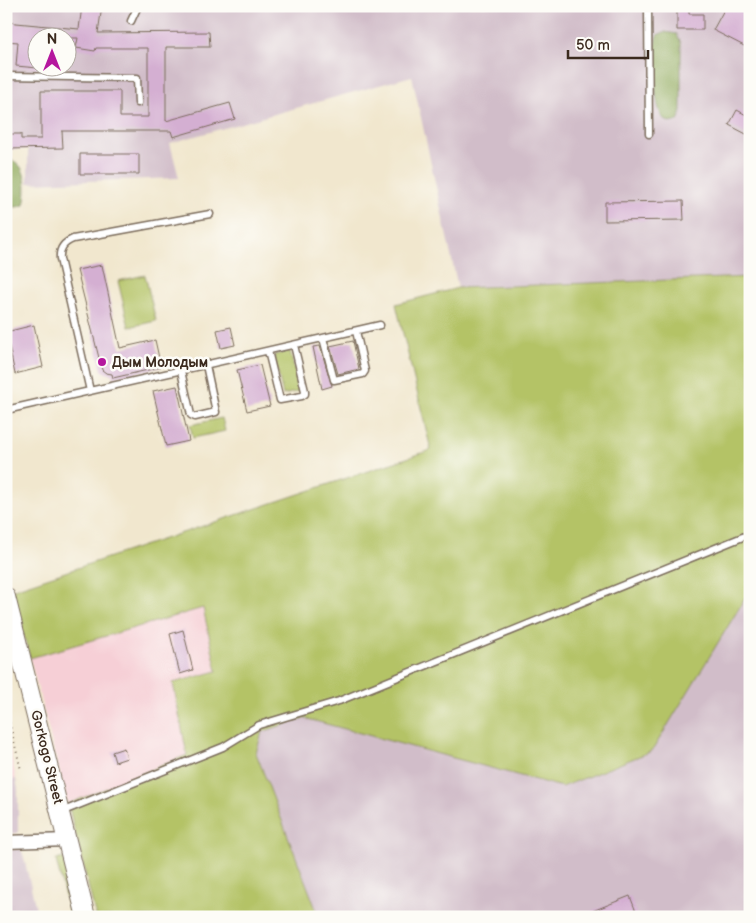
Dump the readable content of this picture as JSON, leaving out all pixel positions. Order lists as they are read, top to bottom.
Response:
{
  "streets": {
    "main road": ["Gorkogo Street"]
  },
  "places": ["Дым Молодым"],
  "scale_bar": "50 m",
  "north": "top"
}
